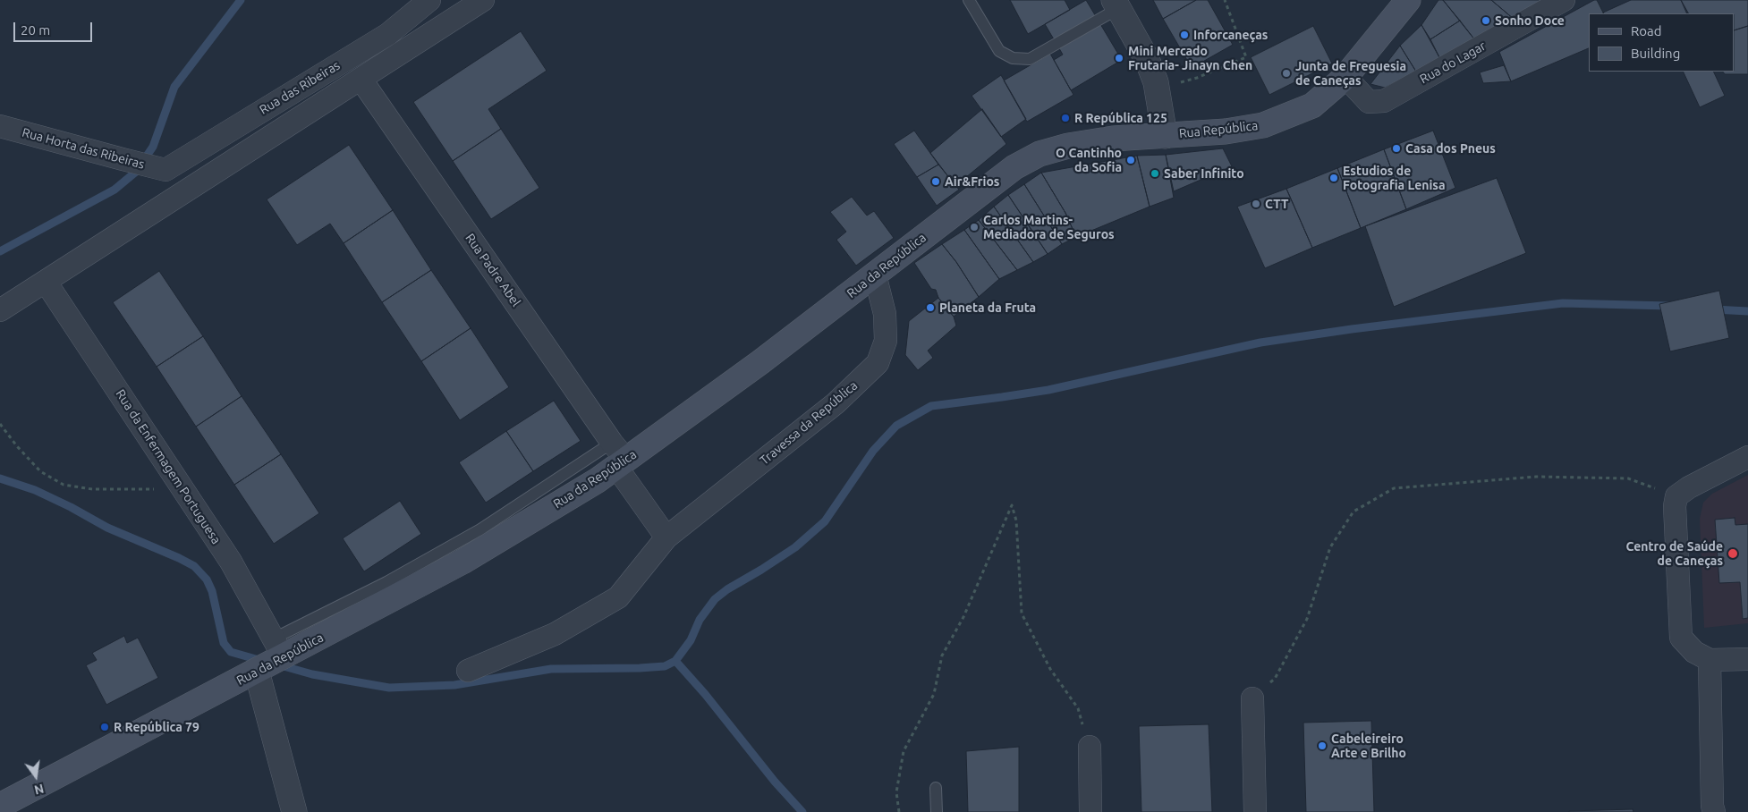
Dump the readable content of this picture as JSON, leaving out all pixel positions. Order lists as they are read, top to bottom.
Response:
{
  "streets": {
    "main road": ["Rua República", "Rua da República"],
    "street": [
      "Rua do Lagar",
      "Rua das Ribeiras",
      "Rua Horta das Ribeiras",
      "Rua Padre Abel",
      "Travessa da República",
      "Rua da Enfermagem Portuguesa"
    ]
  },
  "crossings": [
    ["Rua do Lagar", "Rua República"],
    ["Rua das Ribeiras", "Rua Horta das Ribeiras"],
    ["Rua República", "Rua da República"],
    ["Rua da República", "Rua Padre Abel"],
    ["Rua da República", "Travessa da República"],
    ["Rua da República", "Rua da Enfermagem Portuguesa"]
  ],
  "places": [
    "Sonho Doce",
    "Inforcaneças",
    "Mini Mercado Frutaria- Jinayn Chen",
    "Junta de Freguesia de Caneças",
    "R República 125",
    "Casa dos Pneus",
    "O Cantinho da Sofia",
    "Saber Infinito",
    "Estudios de Fotografia Lenisa",
    "Air&Frios",
    "CTT",
    "Carlos Martins- Mediadora de Seguros",
    "Planeta da Fruta",
    "Centro de Saúde de Caneças",
    "R República 79",
    "Cabeleireiro Arte e Brilho"
  ],
  "legend": ["Road", "Building"],
  "scale_bar": "20 m",
  "north": "bottom"
}
